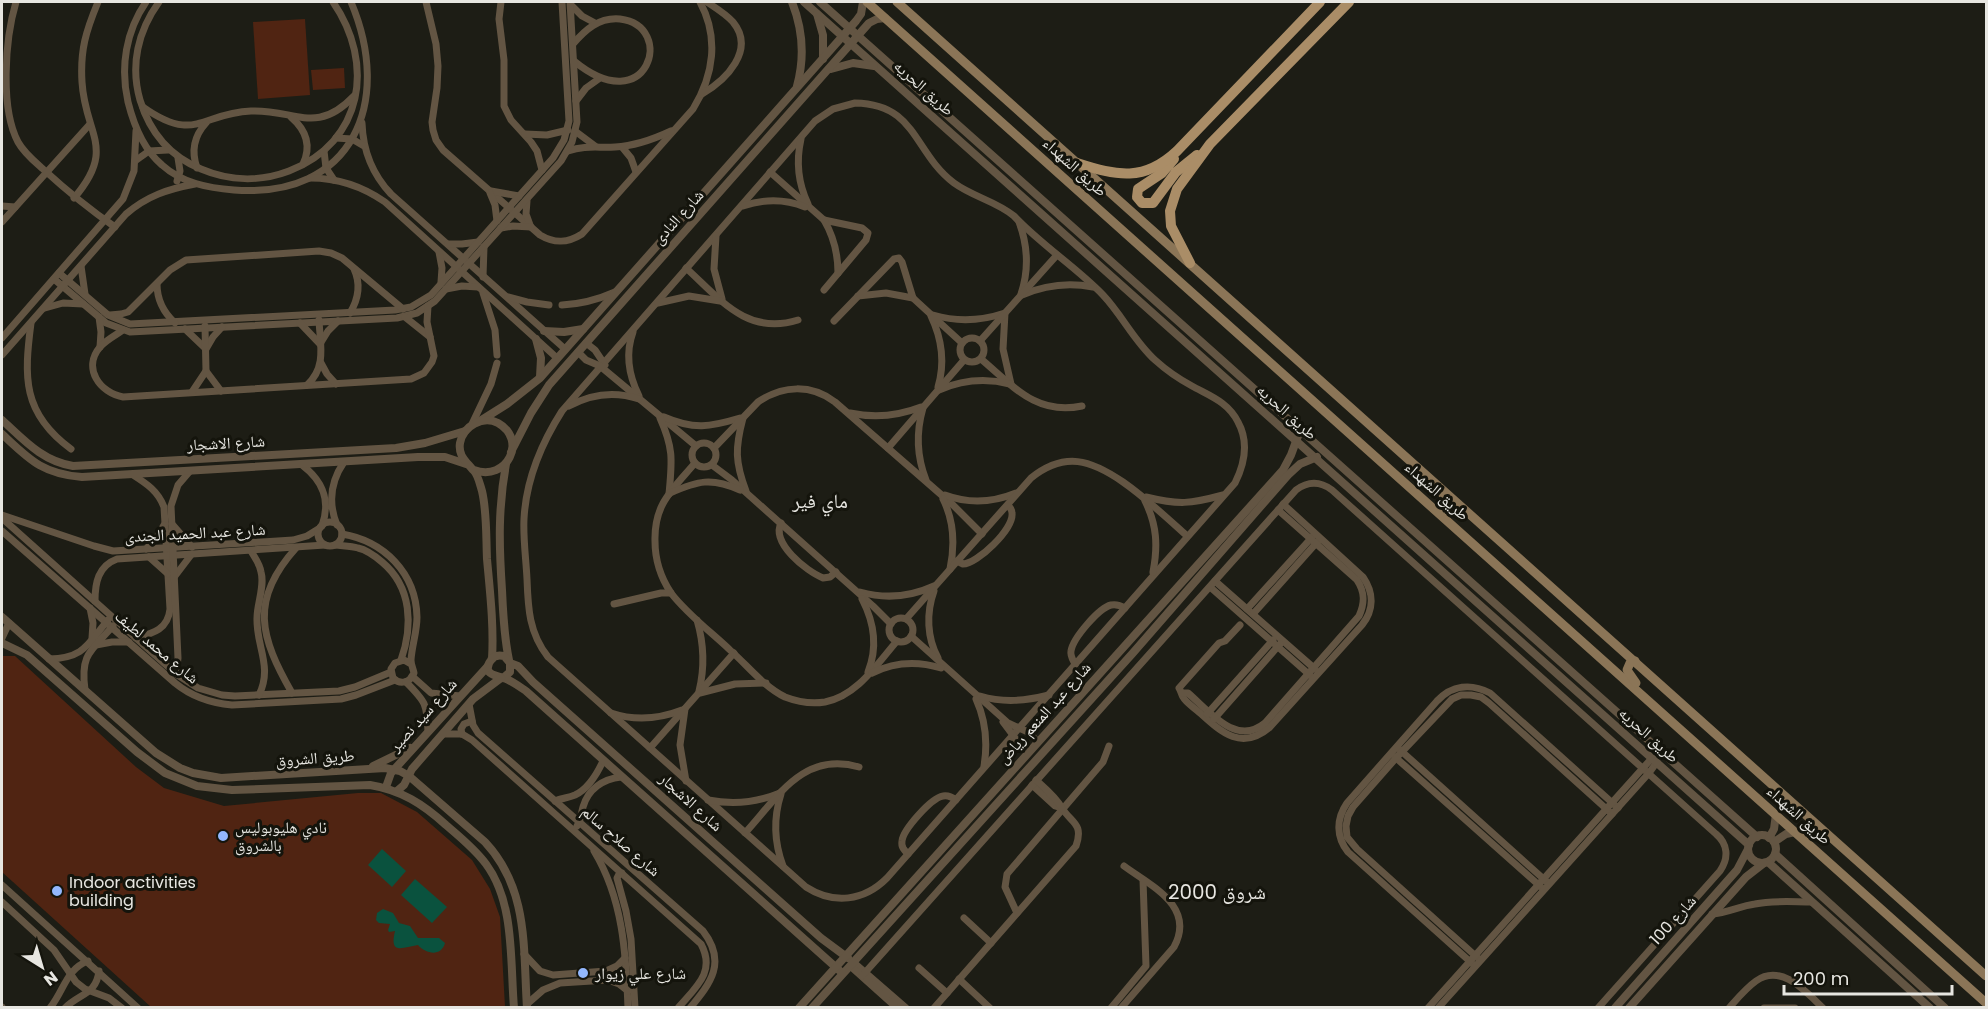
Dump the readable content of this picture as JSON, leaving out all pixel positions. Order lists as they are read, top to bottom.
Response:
{
  "streets": {
    "main road": ["طريق الشهداء"],
    "street": [
      "طريق الحريه",
      "شارع النادى",
      "شارع الاشجار",
      "شارع عبد الحميد الجندى",
      "شارع محمد لطيف",
      "شارع عبد المنعم رياض",
      "شارع سيد نصير",
      "طريق الشروق",
      "شارع صلاح سالم",
      "شارع 100"
    ]
  },
  "crossings": [
    ["طريق الحريه", "شارع النادى"],
    ["طريق الحريه", "شارع عبد المنعم رياض"],
    ["طريق الحريه", "شارع 100"],
    ["طريق الشهداء", "شارع النادى"],
    ["شارع النادى", "شارع الاشجار"],
    ["شارع الاشجار", "شارع عبد المنعم رياض"],
    ["شارع الاشجار", "شارع سيد نصير"],
    ["شارع عبد الحميد الجندى", "شارع محمد لطيف"],
    ["شارع سيد نصير", "طريق الشروق"]
  ],
  "districts": ["ماي فير", "شروق 2000"],
  "places": ["نادي هليوبوليس بالشروق", "Indoor activities building", "شارع علي زيوار"],
  "scale_bar": "200 m",
  "north": "bottom right"
}
